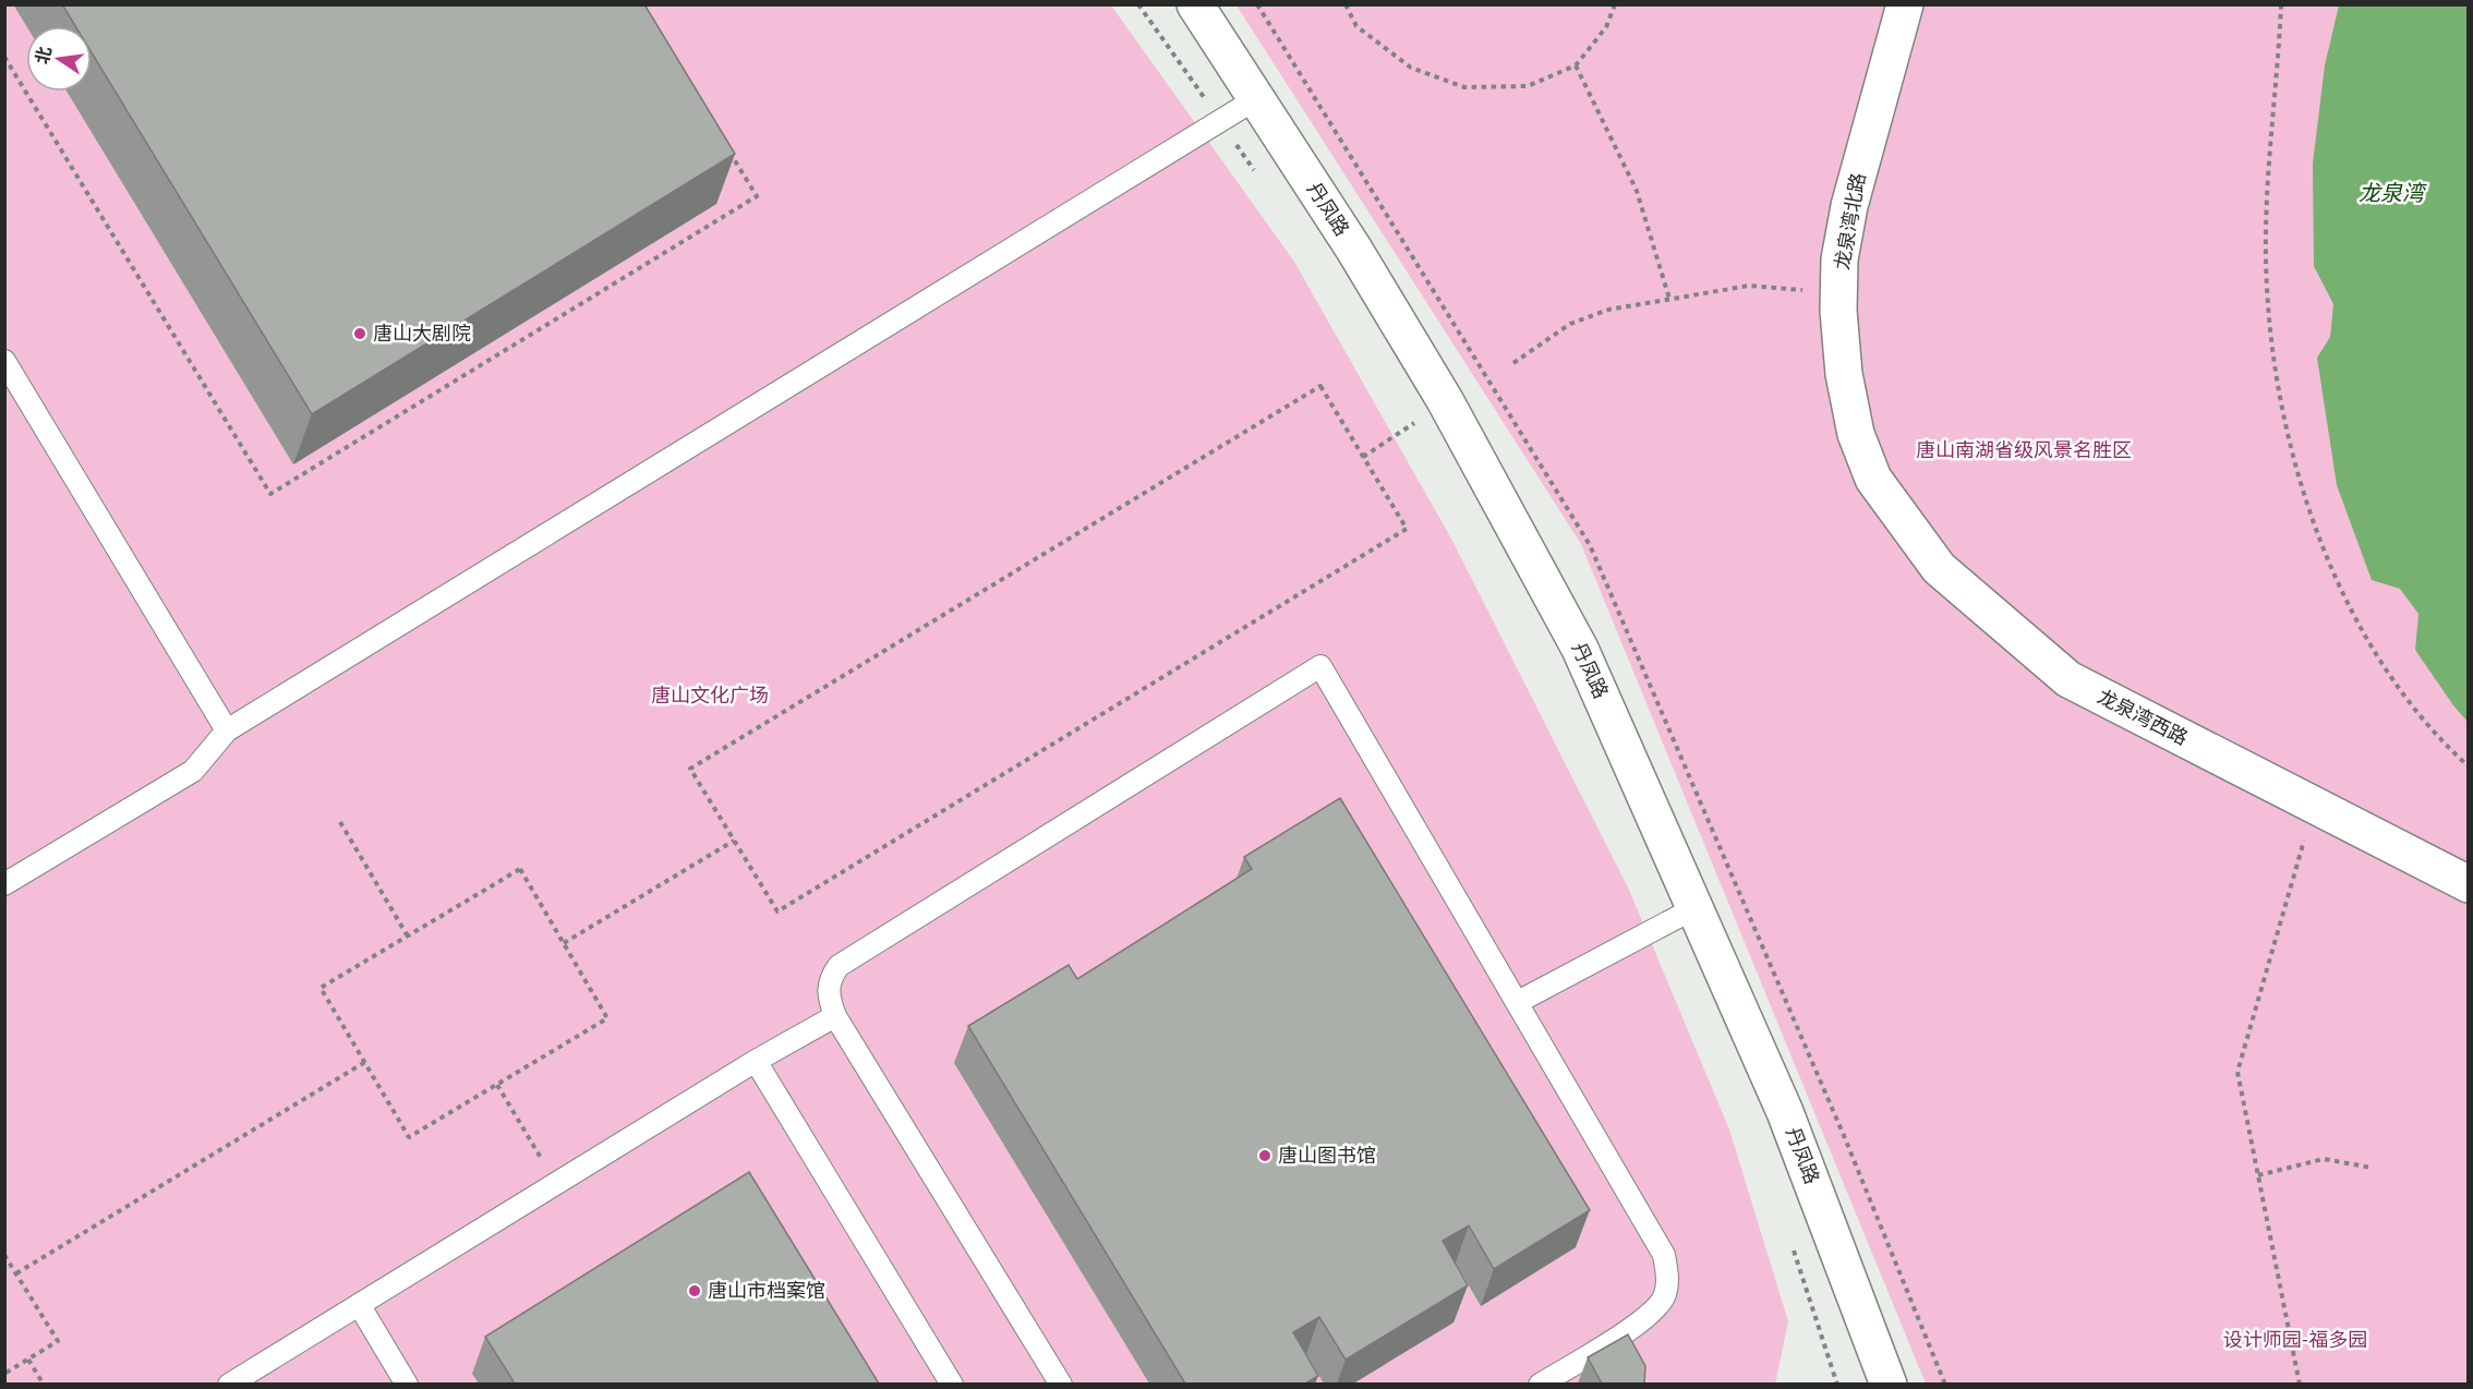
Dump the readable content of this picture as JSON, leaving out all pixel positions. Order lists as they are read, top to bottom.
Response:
{
  "streets": {
    "main road": ["丹凤路", "龙泉湾北路", "龙泉湾西路"]
  },
  "crossings": [
    ["龙泉湾北路", "龙泉湾西路"]
  ],
  "water": ["龙泉湾"],
  "parks": ["唐山南湖省级风景名胜区", "唐山文化广场", "设计师园-福多园"],
  "places": ["唐山大剧院", "唐山图书馆", "唐山市档案馆"],
  "north": "left"
}
